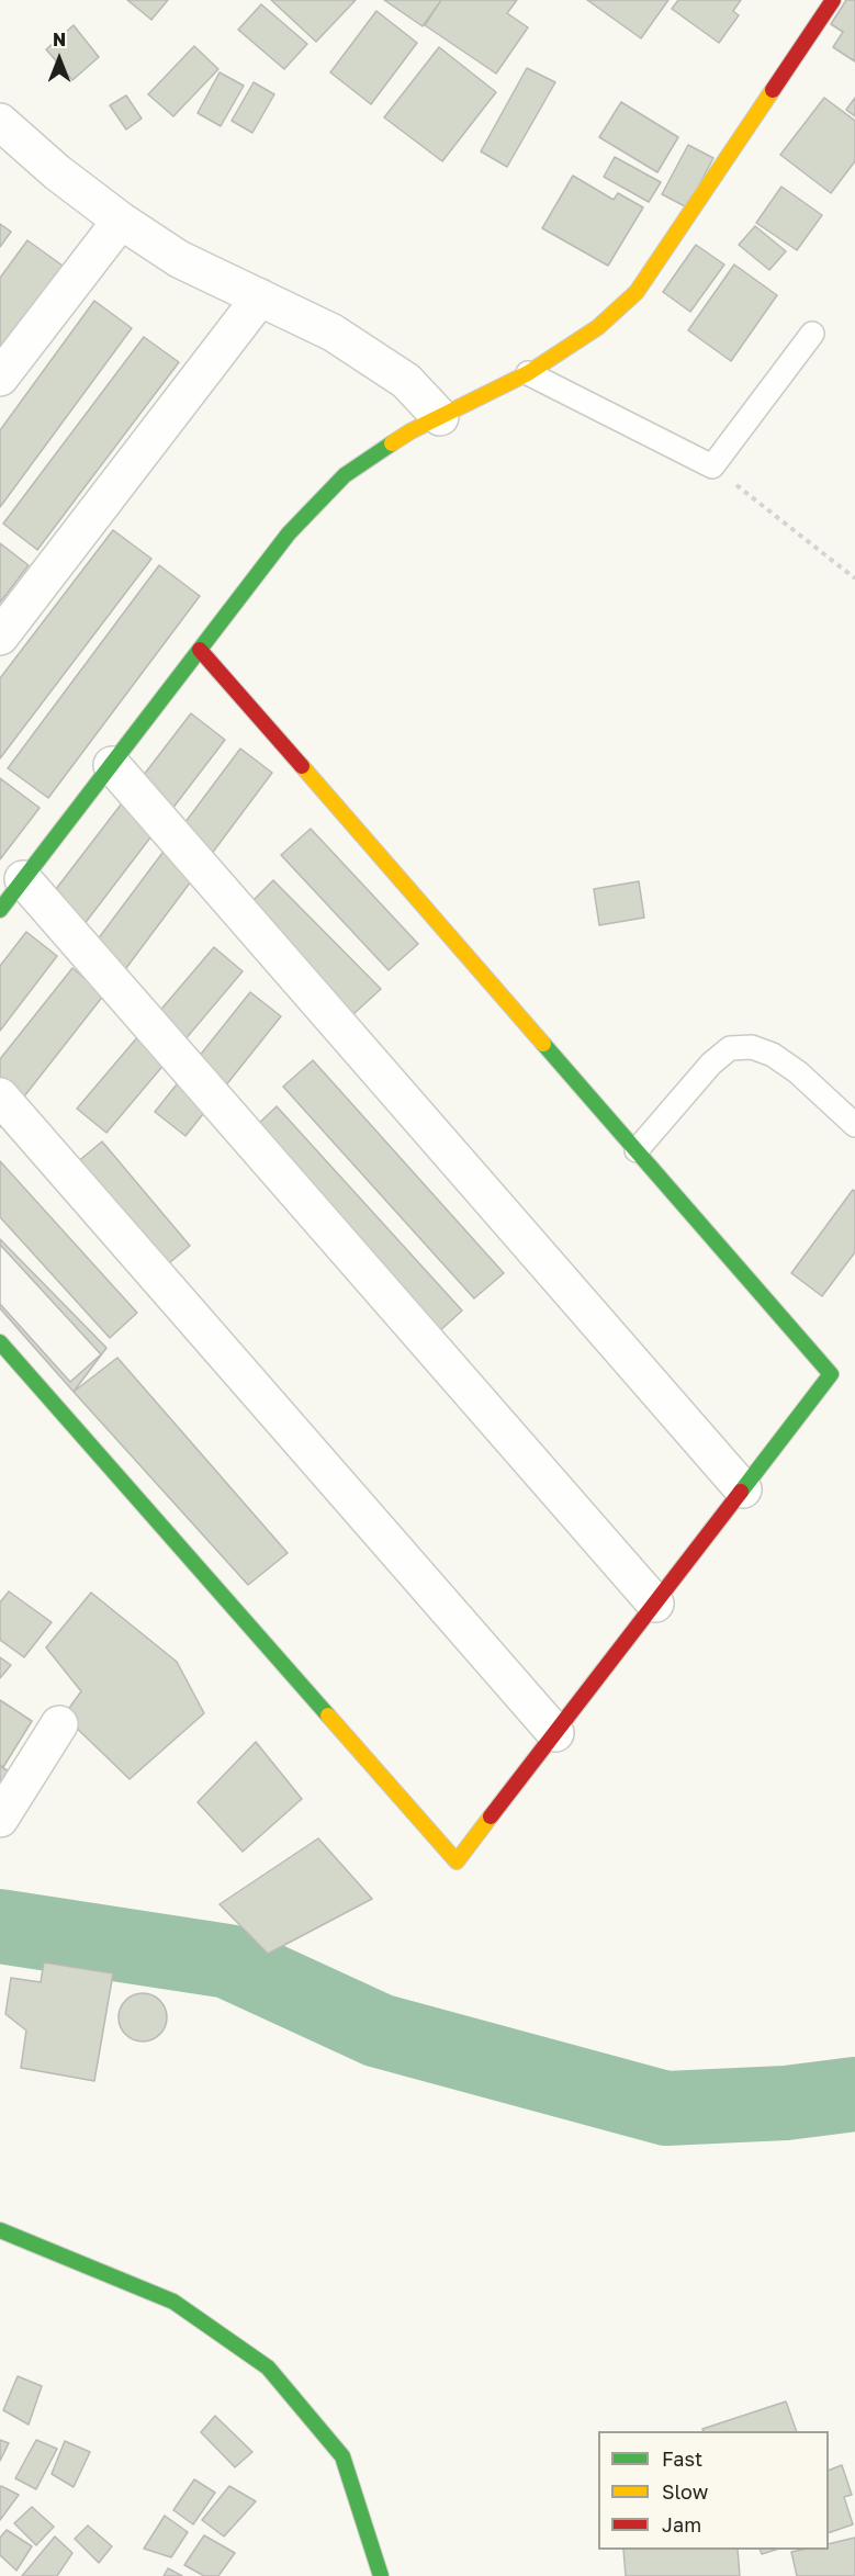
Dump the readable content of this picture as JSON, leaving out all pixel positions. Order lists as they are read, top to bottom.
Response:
{
  "legend": ["Fast", "Slow", "Jam"],
  "north": "top"
}
